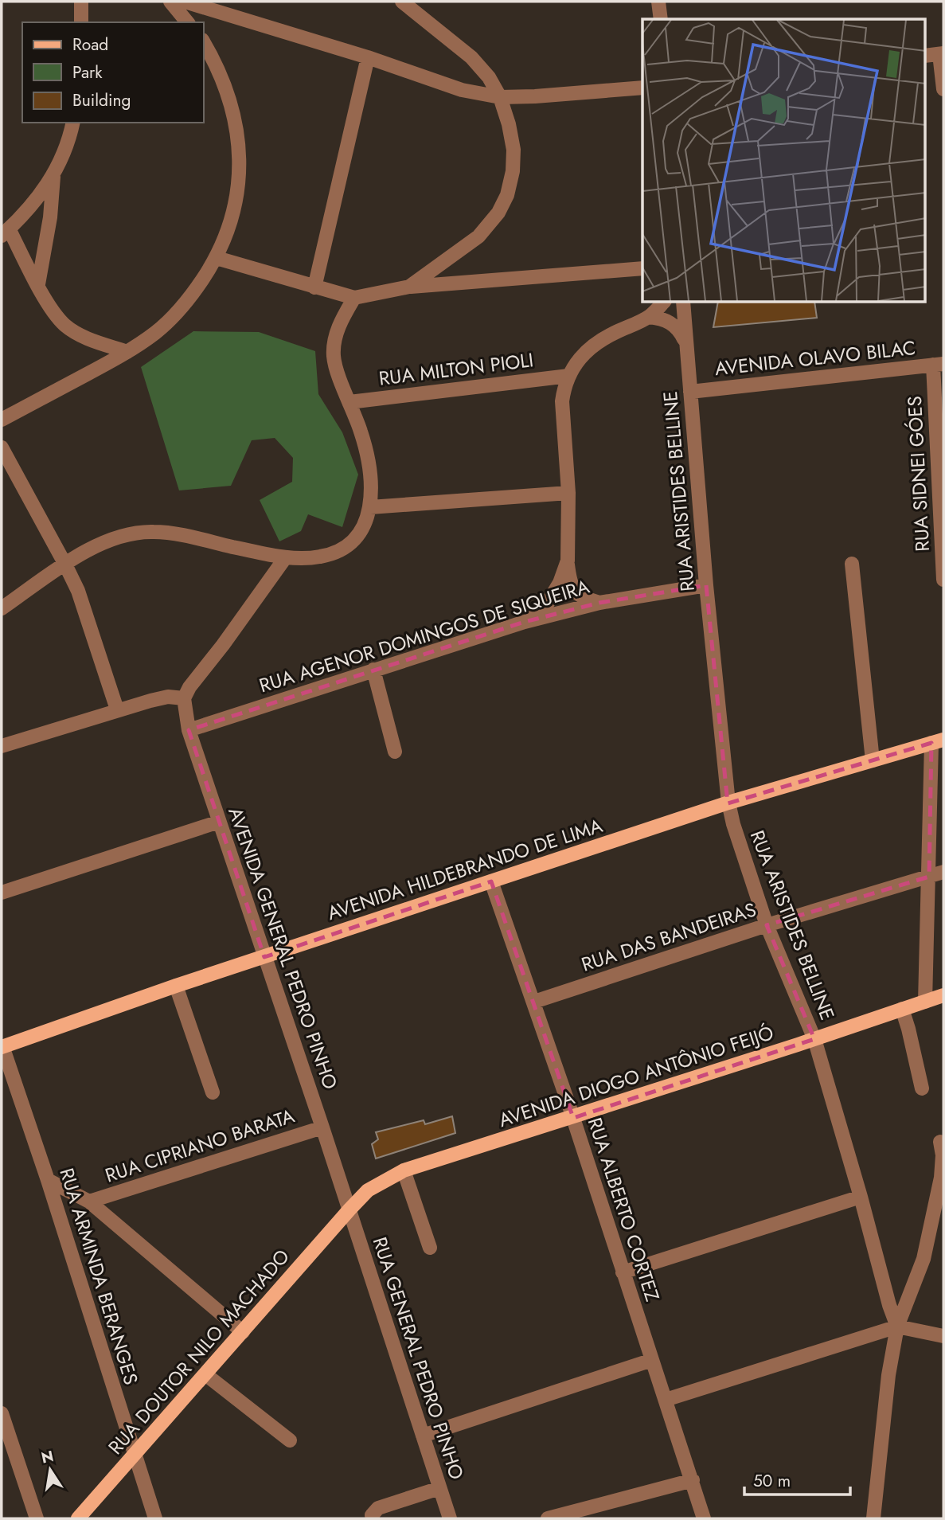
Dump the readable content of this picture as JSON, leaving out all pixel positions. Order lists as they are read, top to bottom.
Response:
{
  "streets": {
    "main road": ["AVENIDA HILDEBRANDO DE LIMA", "AVENIDA DIOGO ANTÔNIO FEIJÓ", "RUA DOUTOR NILO MACHADO"],
    "street": [
      "AVENIDA OLAVO BILAC",
      "RUA MILTON PIOLI",
      "RUA SIDNEI GÓES",
      "RUA ARISTIDES BELLINE",
      "RUA AGENOR DOMINGOS DE SIQUEIRA",
      "RUA DAS BANDEIRAS",
      "AVENIDA GENERAL PEDRO PINHO",
      "RUA CIPRIANO BARATA",
      "RUA ALBERTO CORTEZ",
      "RUA ARMINDA BERANGES",
      "RUA GENERAL PEDRO PINHO"
    ]
  },
  "crossings": [
    ["AVENIDA OLAVO BILAC", "RUA SIDNEI GÓES"],
    ["AVENIDA OLAVO BILAC", "RUA ARISTIDES BELLINE"],
    ["RUA ARISTIDES BELLINE", "RUA AGENOR DOMINGOS DE SIQUEIRA"],
    ["RUA ARISTIDES BELLINE", "AVENIDA HILDEBRANDO DE LIMA"],
    ["RUA ARISTIDES BELLINE", "RUA DAS BANDEIRAS"],
    ["RUA ARISTIDES BELLINE", "AVENIDA DIOGO ANTÔNIO FEIJÓ"],
    ["RUA AGENOR DOMINGOS DE SIQUEIRA", "AVENIDA GENERAL PEDRO PINHO"],
    ["AVENIDA HILDEBRANDO DE LIMA", "AVENIDA GENERAL PEDRO PINHO"],
    ["AVENIDA HILDEBRANDO DE LIMA", "RUA ALBERTO CORTEZ"],
    ["AVENIDA HILDEBRANDO DE LIMA", "RUA ARMINDA BERANGES"],
    ["RUA DAS BANDEIRAS", "RUA ALBERTO CORTEZ"],
    ["AVENIDA GENERAL PEDRO PINHO", "AVENIDA DIOGO ANTÔNIO FEIJÓ"],
    ["AVENIDA GENERAL PEDRO PINHO", "RUA CIPRIANO BARATA"],
    ["AVENIDA GENERAL PEDRO PINHO", "RUA DOUTOR NILO MACHADO"],
    ["AVENIDA GENERAL PEDRO PINHO", "RUA GENERAL PEDRO PINHO"],
    ["AVENIDA DIOGO ANTÔNIO FEIJÓ", "RUA ALBERTO CORTEZ"],
    ["AVENIDA DIOGO ANTÔNIO FEIJÓ", "RUA DOUTOR NILO MACHADO"],
    ["AVENIDA DIOGO ANTÔNIO FEIJÓ", "RUA GENERAL PEDRO PINHO"],
    ["RUA ARMINDA BERANGES", "RUA DOUTOR NILO MACHADO"],
    ["RUA DOUTOR NILO MACHADO", "RUA GENERAL PEDRO PINHO"]
  ],
  "legend": ["Road", "Park", "Building"],
  "scale_bar": "50 m",
  "north": "top"
}
